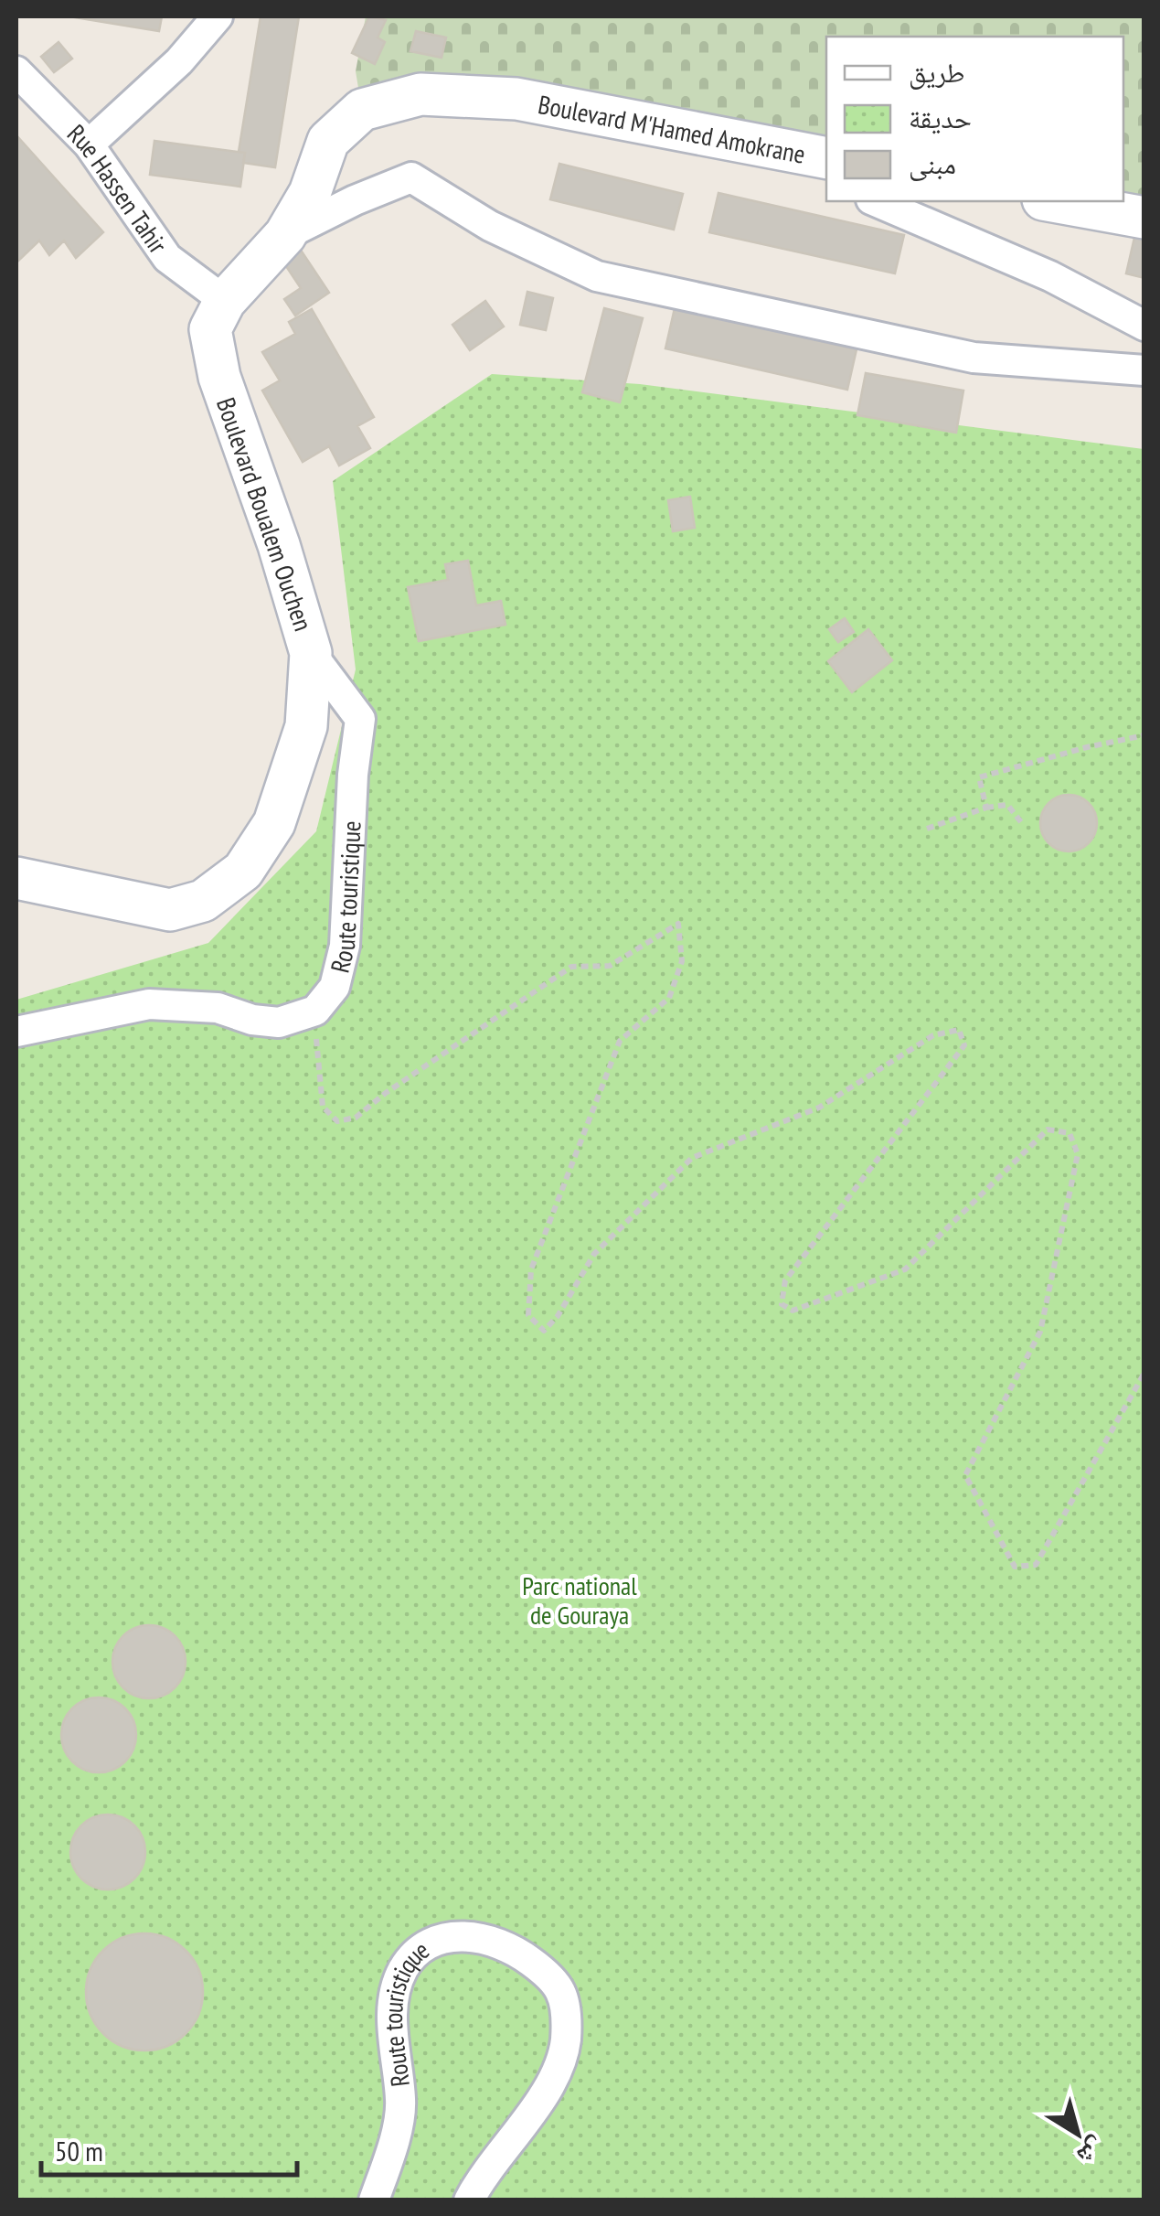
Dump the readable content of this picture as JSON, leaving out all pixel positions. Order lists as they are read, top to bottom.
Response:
{
  "streets": {
    "main road": ["Boulevard M'Hamed Amokrane", "Boulevard Boualem Ouchen"],
    "street": ["Rue Hassen Tahir", "Route touristique"]
  },
  "crossings": [
    ["Boulevard M'Hamed Amokrane", "Boulevard Boualem Ouchen"],
    ["Rue Hassen Tahir", "Boulevard Boualem Ouchen"],
    ["Boulevard Boualem Ouchen", "Route touristique"]
  ],
  "parks": ["Parc national de Gouraya"],
  "legend": ["طريق", "حديقة", "مبنى"],
  "scale_bar": "50 m",
  "north": "bottom right"
}
